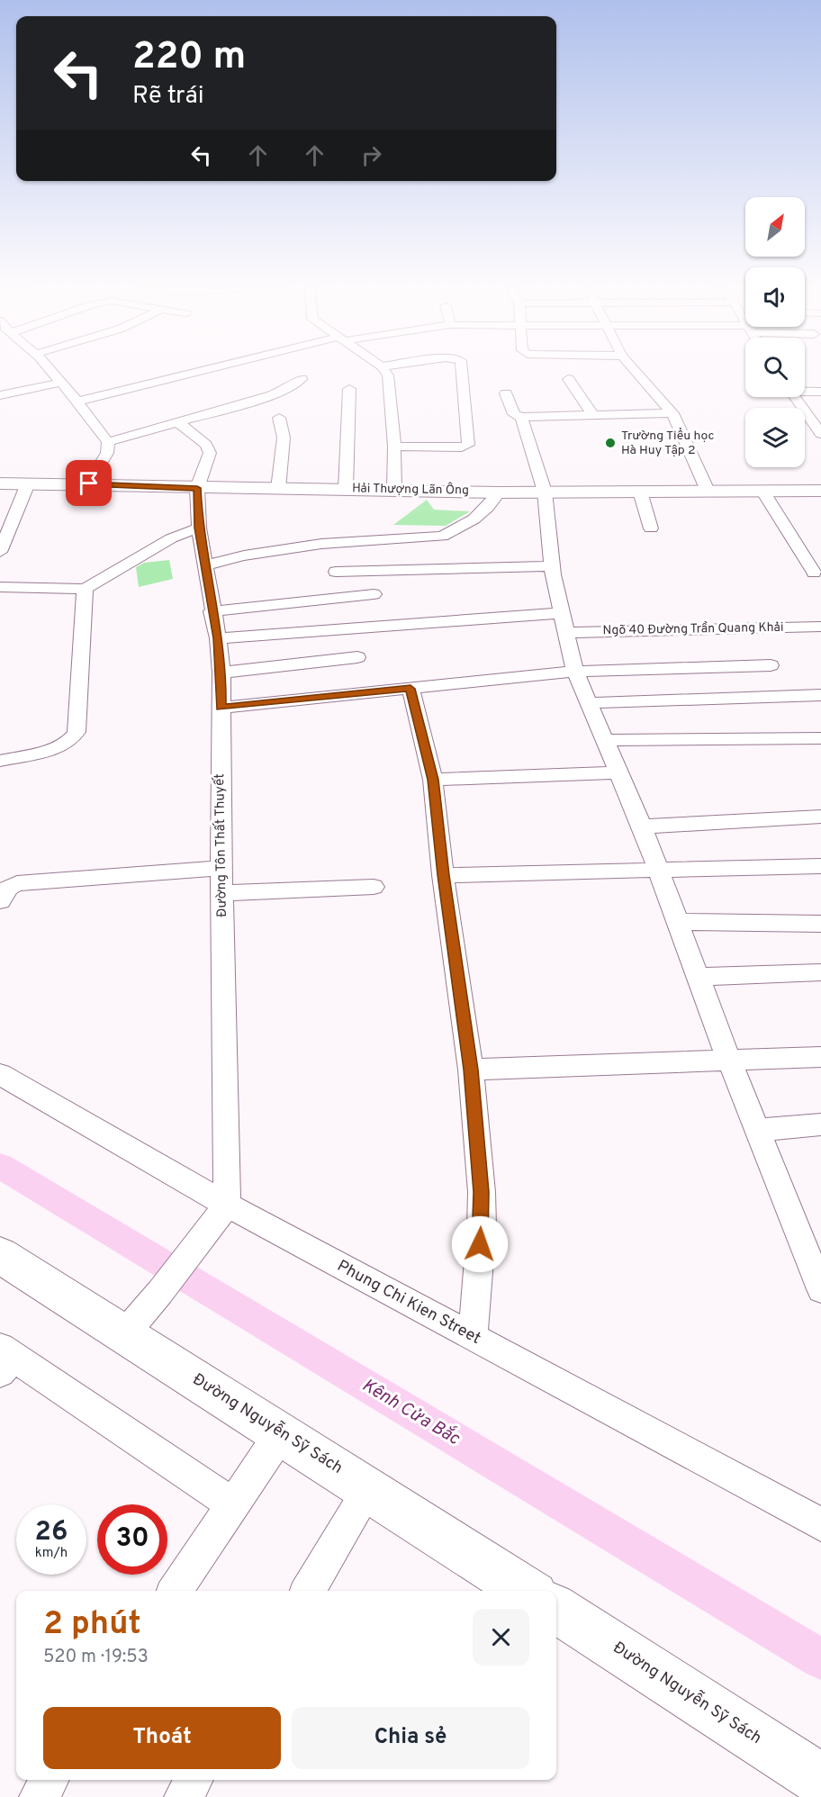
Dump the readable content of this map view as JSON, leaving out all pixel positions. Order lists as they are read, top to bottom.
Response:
{
  "streets": {
    "main road": ["Đường Nguyễn Sỹ Sách"],
    "street": [
      "Hải Thượng Lãn Ông",
      "Ngõ 40 Đường Trần Quang Khải",
      "Đường Tôn Thất Thuyết",
      "Phung Chi Kien Street"
    ]
  },
  "crossings": [
    ["Hải Thượng Lãn Ông", "Đường Tôn Thất Thuyết"],
    ["Ngõ 40 Đường Trần Quang Khải", "Đường Tôn Thất Thuyết"],
    ["Đường Tôn Thất Thuyết", "Phung Chi Kien Street"]
  ],
  "water": ["Kênh Cửa Bắc"],
  "places": ["Trường Tiểu học Hà Huy Tập 2"],
  "north": "top right",
  "page": {
    "turn": ["220 m", "Rẽ trái"],
    "speed": "26 km/h",
    "limit": "30",
    "heading": ["2 phút", "520 m · 19:53"],
    "buttons": ["Thoát", "Chia sẻ"]
  }
}
